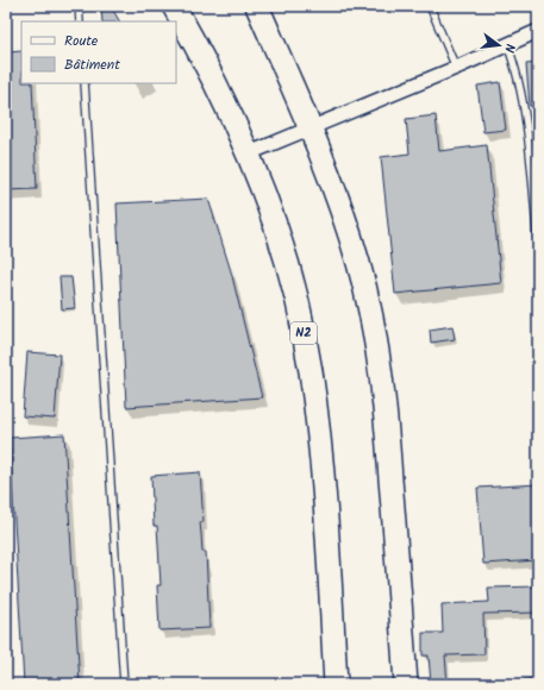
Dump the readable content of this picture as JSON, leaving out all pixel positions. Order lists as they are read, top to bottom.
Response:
{
  "streets": {
    "highway": ["N2"]
  },
  "legend": ["Route", "Bâtiment"],
  "north": "right"
}
